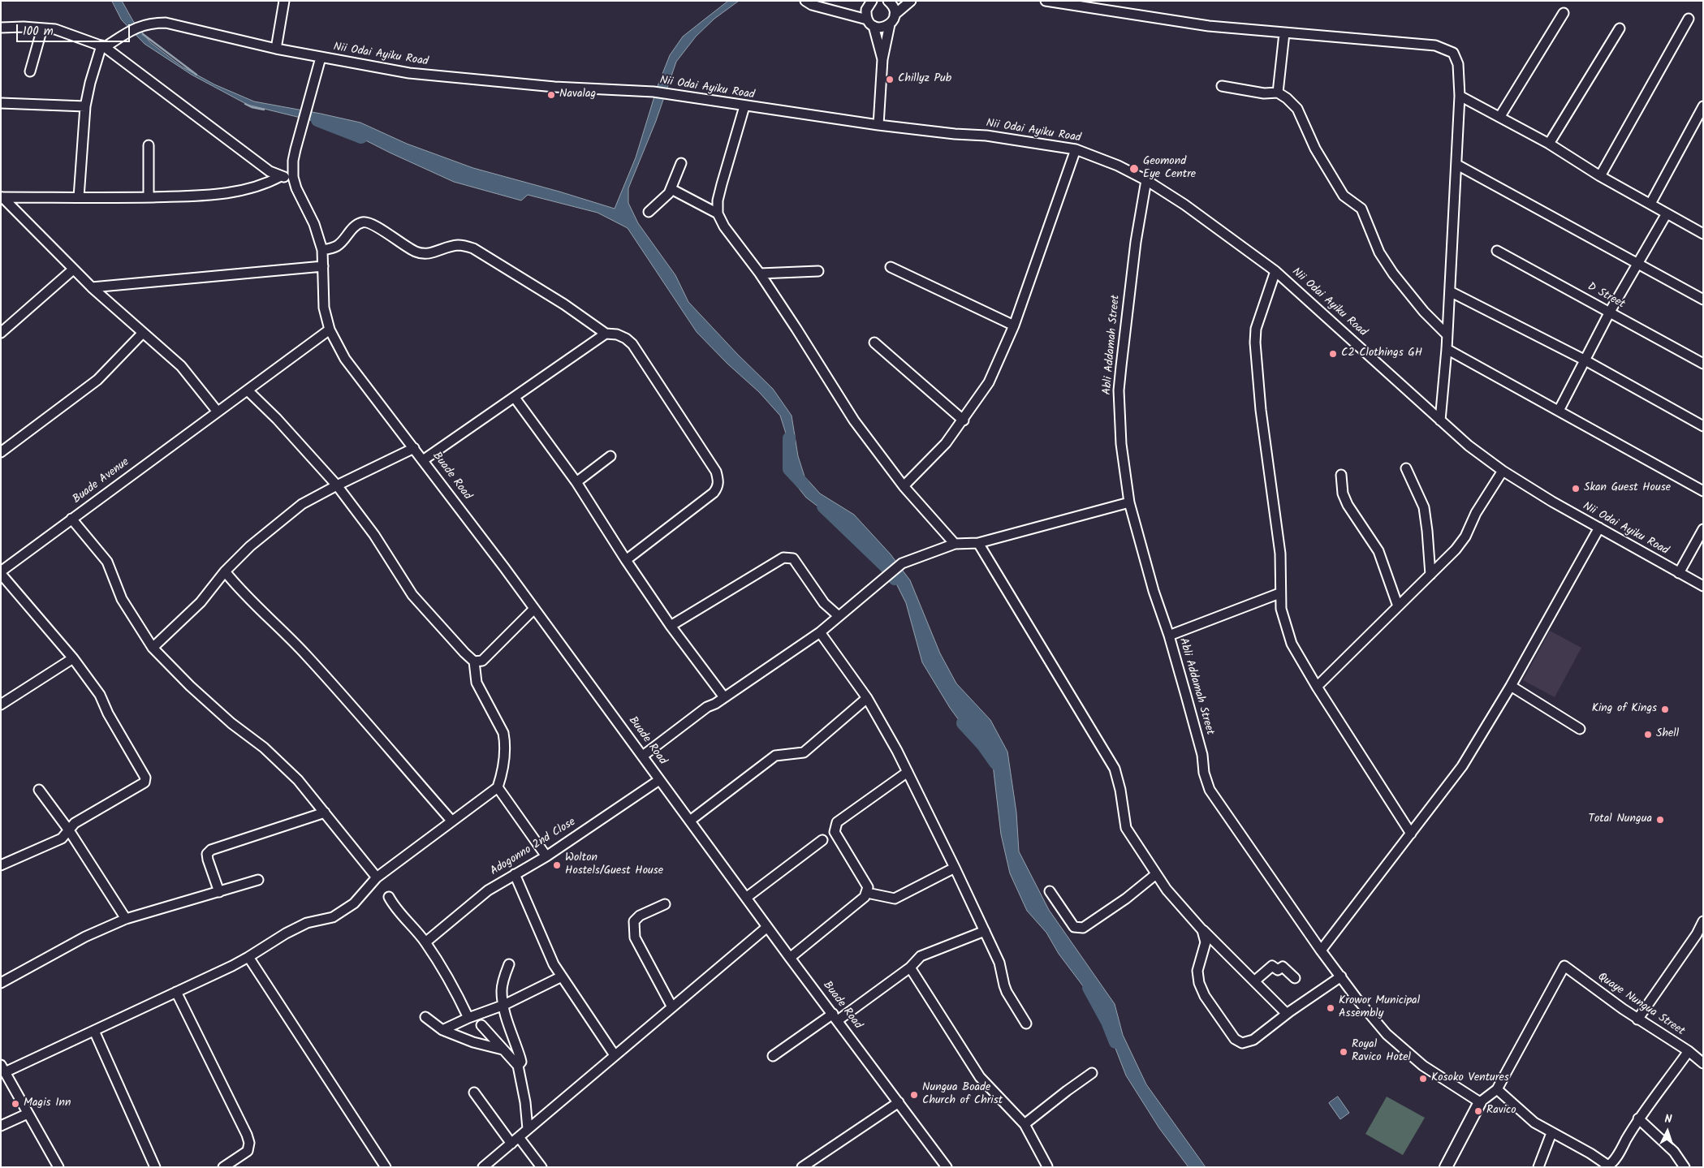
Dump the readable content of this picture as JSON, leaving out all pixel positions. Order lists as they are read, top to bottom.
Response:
{
  "streets": {
    "street": [
      "Nii Odai Ayiku Road",
      "D Street",
      "Abli Addamah Street",
      "Buade Road",
      "Buade Avenue",
      "Adogonno 2nd Close",
      "Quaye Nungua Street"
    ]
  },
  "crossings": [
    ["Nii Odai Ayiku Road", "Abli Addamah Street"],
    ["Nii Odai Ayiku Road", "Buade Road"],
    ["Buade Road", "Buade Avenue"],
    ["Buade Road", "Adogonno 2nd Close"]
  ],
  "places": [
    "Chillyz Pub",
    "Navalag",
    "Geomond Eye Centre",
    "C2 Clothings GH",
    "Skan Guest House",
    "King of Kings",
    "Shell",
    "Total Nungua",
    "Wolton Hostels/Guest House",
    "Krowor Municipal Assembly",
    "Royal Ravico Hotel",
    "Kosoko Ventures",
    "Nungua Boade Church of Christ",
    "Magis Inn",
    "Ravico"
  ],
  "scale_bar": "100 m",
  "north": "top"
}
